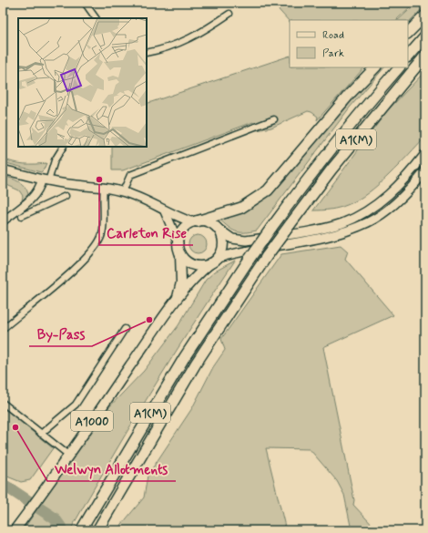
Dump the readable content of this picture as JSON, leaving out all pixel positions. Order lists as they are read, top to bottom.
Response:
{
  "streets": {
    "highway": ["A1(M)"],
    "main road": ["A1000"]
  },
  "places": ["Carleton Rise", "By-Pass", "Welwyn Allotments"],
  "legend": ["Road", "Park"]
}
